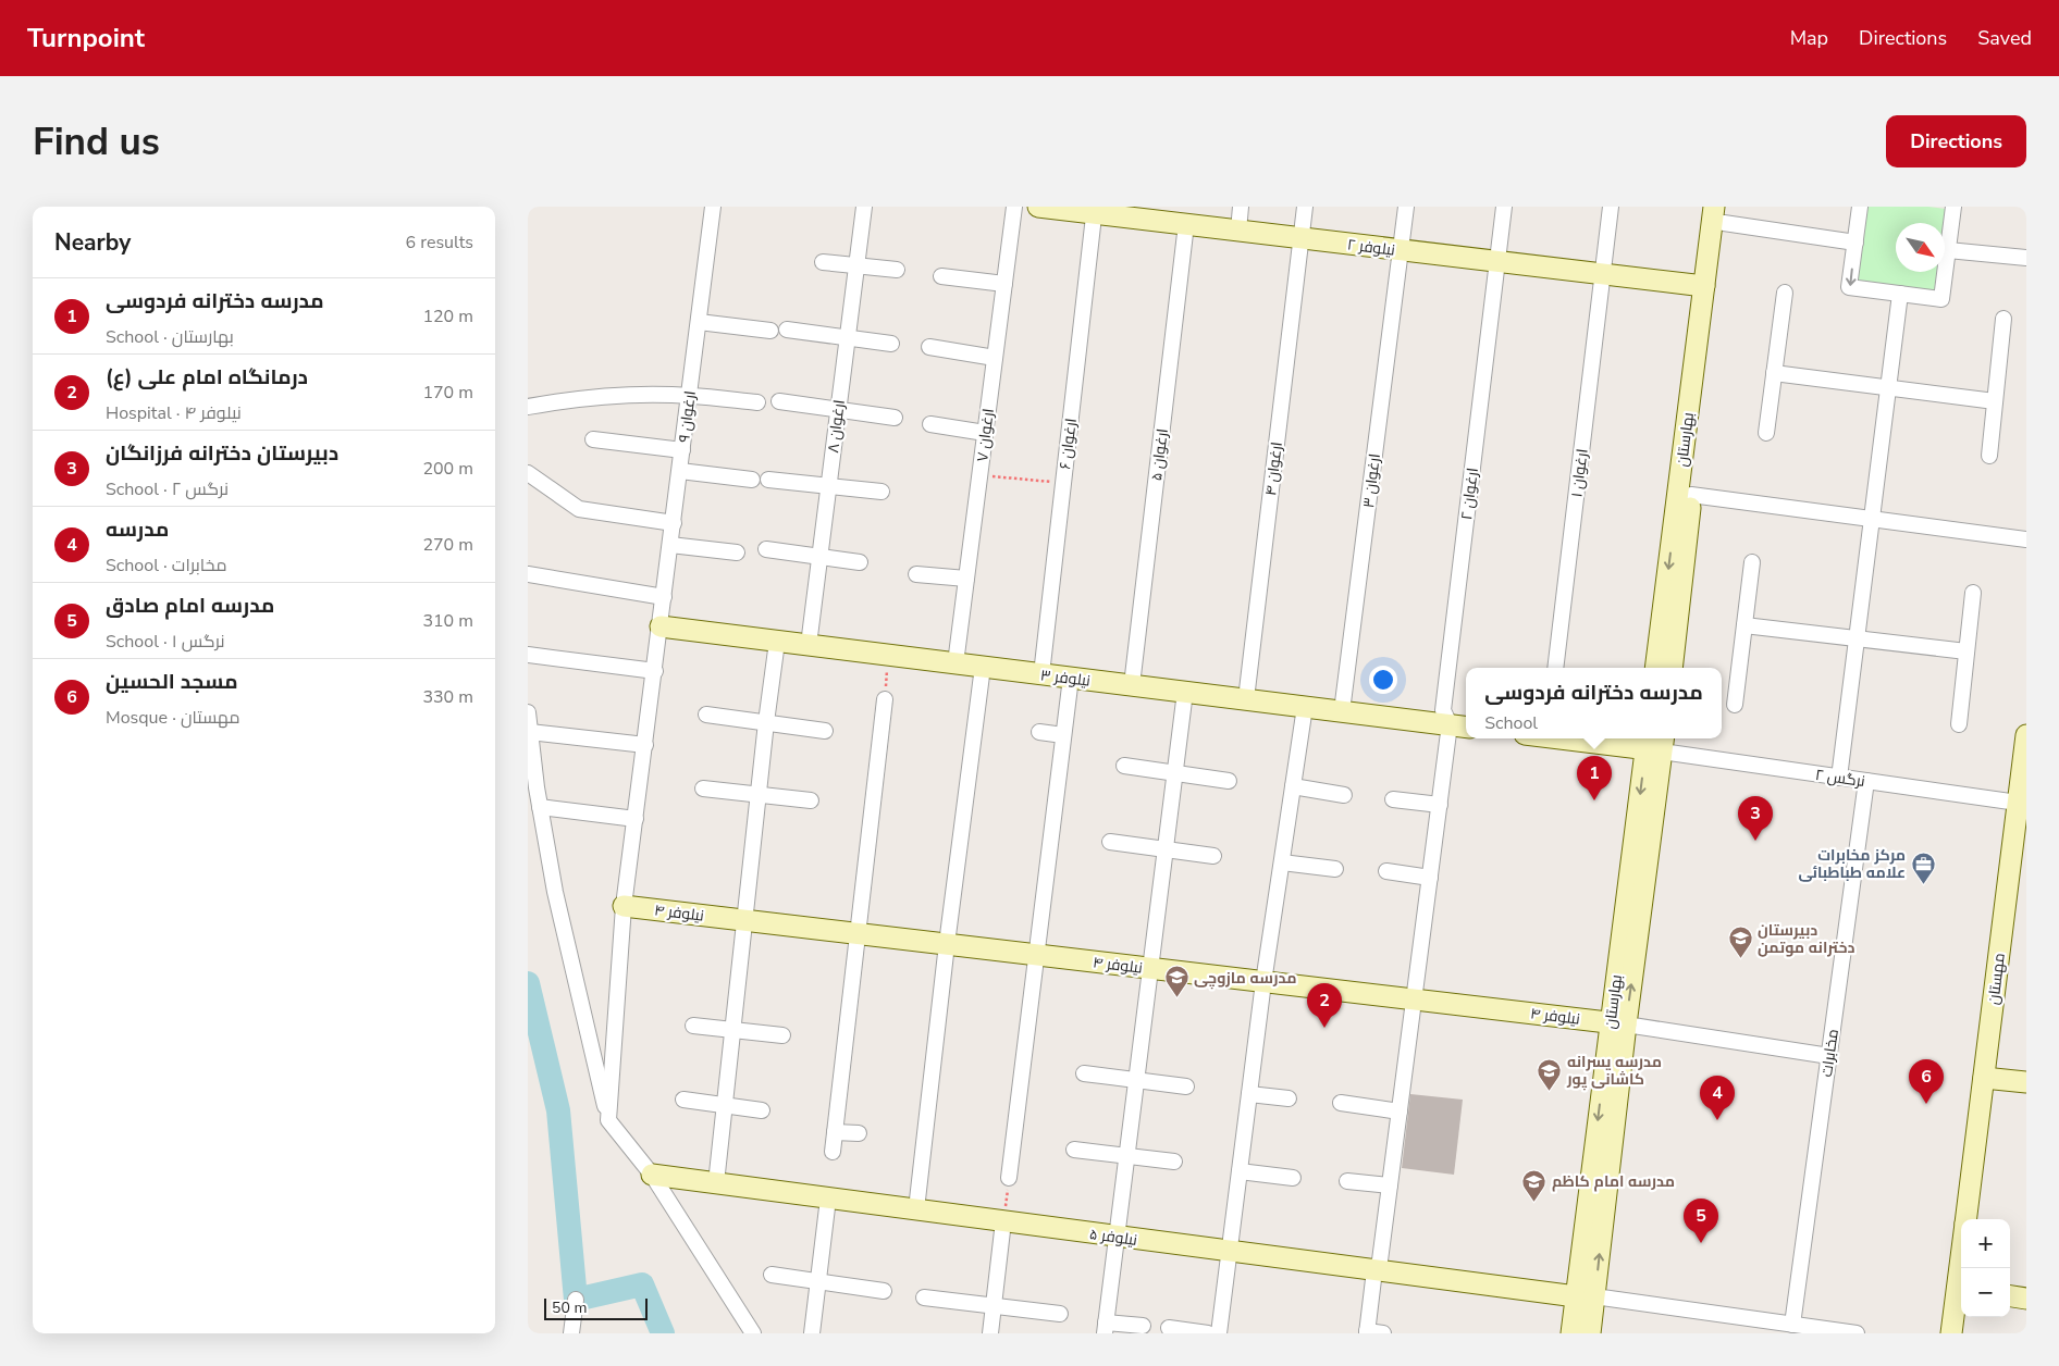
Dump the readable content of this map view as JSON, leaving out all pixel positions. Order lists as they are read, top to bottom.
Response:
{
  "streets": {
    "street": [
      "نیلوفر ۲",
      "ارغوان ۹",
      "ارغوان ۸",
      "ارغوان ۷",
      "بهارستان",
      "ارغوان ۶",
      "ارغوان ۵",
      "ارغوان ۴",
      "ارغوان ۱",
      "ارغوان ۳",
      "ارغوان ۲",
      "نیلوفر ۳",
      "نرگس ۲",
      "نیلوفر ۴",
      "مهستان",
      "مخابرات",
      "نیلوفر ۵"
    ]
  },
  "crossings": [
    ["نیلوفر ۲", "بهارستان"],
    ["نیلوفر ۲", "ارغوان ۶"],
    ["نیلوفر ۲", "ارغوان ۵"],
    ["نیلوفر ۲", "ارغوان ۴"],
    ["نیلوفر ۲", "ارغوان ۱"],
    ["نیلوفر ۲", "ارغوان ۳"],
    ["نیلوفر ۲", "ارغوان ۲"],
    ["ارغوان ۹", "نیلوفر ۳"],
    ["ارغوان ۹", "نیلوفر ۴"],
    ["ارغوان ۸", "نیلوفر ۳"],
    ["ارغوان ۷", "نیلوفر ۳"],
    ["بهارستان", "نرگس ۲"],
    ["بهارستان", "نیلوفر ۴"],
    ["بهارستان", "نیلوفر ۵"],
    ["ارغوان ۶", "نیلوفر ۳"],
    ["ارغوان ۵", "نیلوفر ۳"],
    ["ارغوان ۴", "نیلوفر ۳"],
    ["ارغوان ۳", "نیلوفر ۳"],
    ["ارغوان ۲", "نیلوفر ۳"],
    ["نرگس ۲", "مهستان"],
    ["نرگس ۲", "مخابرات"]
  ],
  "places": {
    "office": ["مرکز مخابرات علامه طباطبائی"],
    "school or university": [
      "دبیرستان دخترانه موتمن",
      "مدرسه مازوچی",
      "مدرسه پسرانه کاشانی پور",
      "مدرسه امام کاظم"
    ]
  },
  "scale_bar": "50 m",
  "north": "bottom right",
  "page": {
    "header": "Turnpoint",
    "nav": ["Map", "Directions", "Saved"],
    "buttons": "Directions",
    "title": "Find us",
    "heading": ["Nearby", "6 results"],
    "list": [
      {
        "mark": "1",
        "name": "مدرسه دخترانه فردوسی",
        "note": "School · بهارستان",
        "value": "120 m"
      },
      {
        "mark": "2",
        "name": "درمانگاه امام علی (ع)",
        "note": "Hospital · نیلوفر ۴",
        "value": "170 m"
      },
      {
        "mark": "3",
        "name": "دبیرستان دخترانه فرزانگان",
        "note": "School · نرگس ۲",
        "value": "200 m"
      },
      {
        "mark": "4",
        "name": "مدرسه",
        "note": "School · مخابرات",
        "value": "270 m"
      },
      {
        "mark": "5",
        "name": "مدرسه امام صادق",
        "note": "School · نرگس ۱",
        "value": "310 m"
      },
      {
        "mark": "6",
        "name": "مسجد الحسین",
        "note": "Mosque · مهستان",
        "value": "330 m"
      }
    ],
    "popup": ["مدرسه دخترانه فردوسی", "School"],
    "pins": [
      "1",
      "3",
      "2",
      "6",
      "4",
      "5"
    ],
    "map_buttons": ["+", "−"],
    "scale": "50 m"
  }
}
